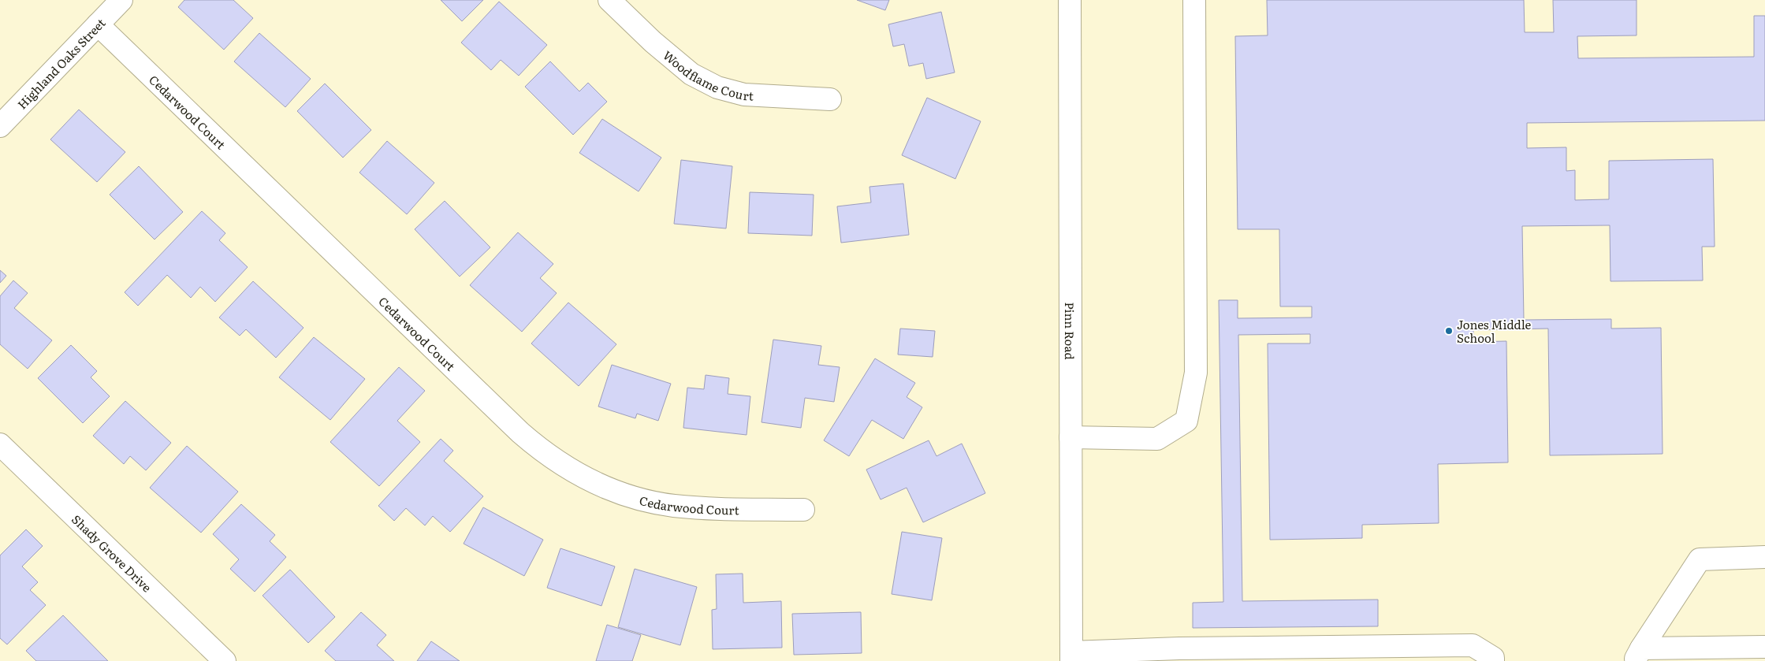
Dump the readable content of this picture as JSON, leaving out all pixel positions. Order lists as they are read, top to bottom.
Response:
{
  "streets": {
    "street": [
      "Highland Oaks Street",
      "Woodflame Court",
      "Cedarwood Court",
      "Pinn Road",
      "Shady Grove Drive"
    ]
  },
  "crossings": [
    ["Highland Oaks Street", "Cedarwood Court"]
  ],
  "places": ["Jones Middle School"]
}
